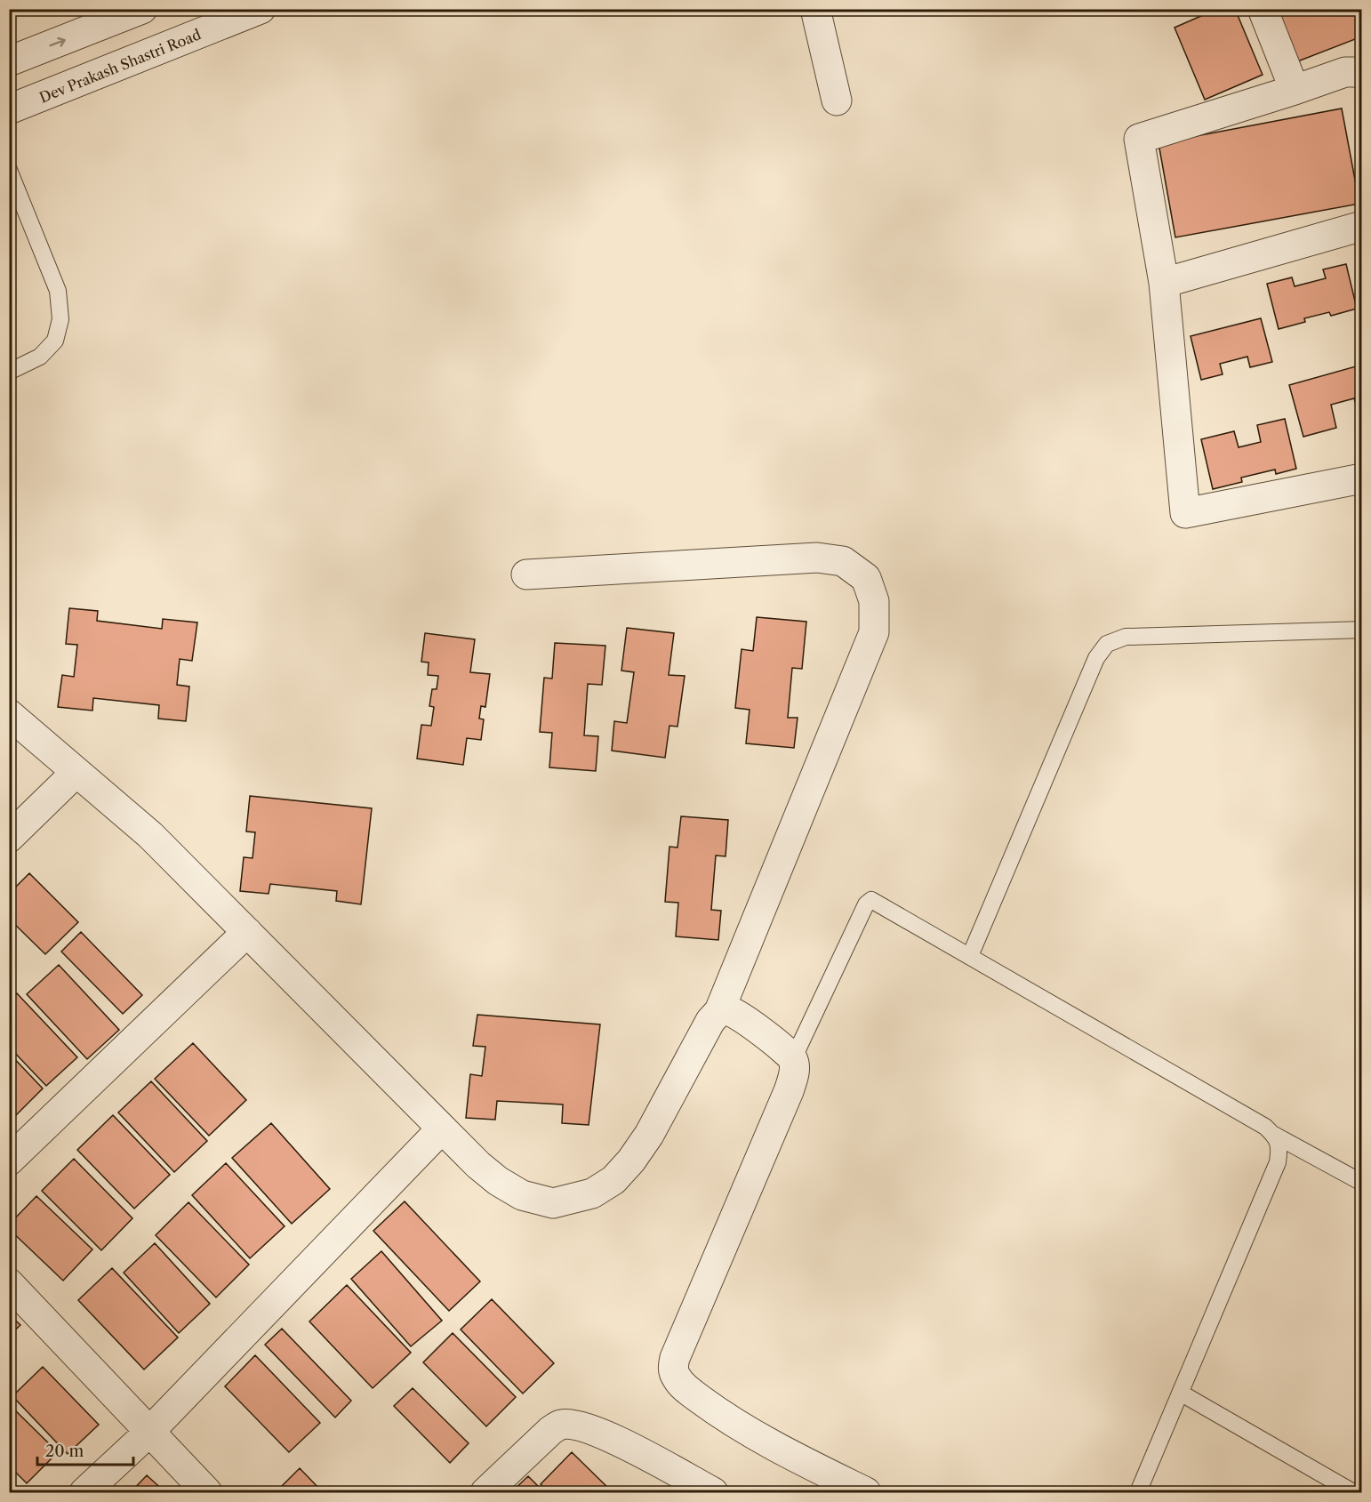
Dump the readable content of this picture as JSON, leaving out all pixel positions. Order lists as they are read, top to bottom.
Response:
{
  "streets": {
    "street": ["Dev Prakash Shastri Road"]
  },
  "scale_bar": "20 m"
}
